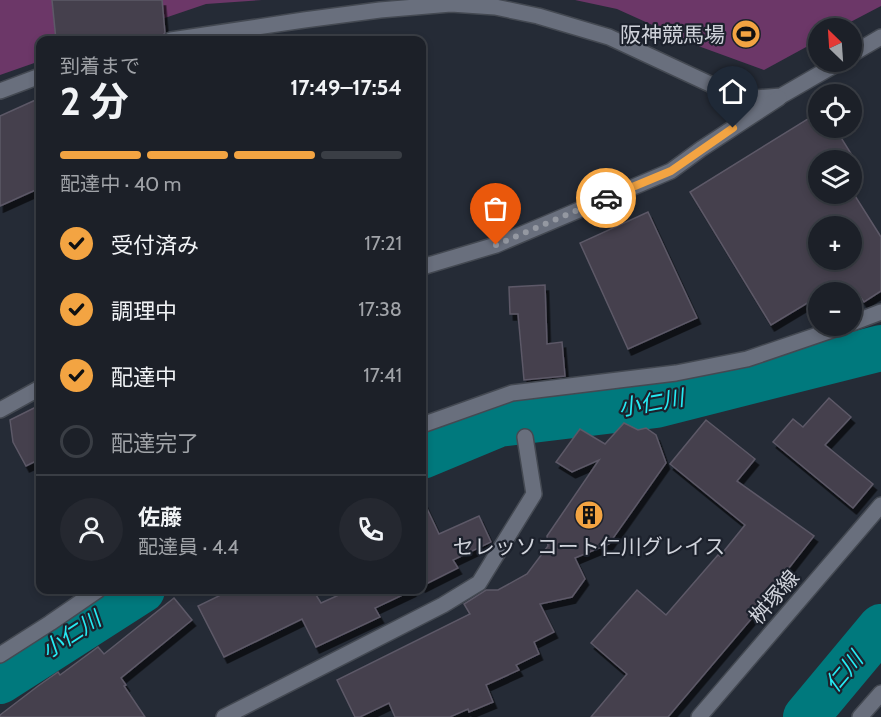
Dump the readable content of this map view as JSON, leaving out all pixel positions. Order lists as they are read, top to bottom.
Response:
{
  "streets": {
    "street": ["桝塚線"]
  },
  "water": ["小仁川", "仁川"],
  "places": {
    "sports": ["阪神競馬場"],
    "building": ["セレッソコート仁川グレイス"]
  },
  "north": "top left",
  "page": {
    "map_buttons": ["+", "−"],
    "heading": ["2 分", "到着まで", "17:49–17:54"],
    "panel": ["佐藤", "配達員 · 4.4"],
    "bar": "配達中 · 40 m",
    "list": [
      ["受付済み", "17:21"],
      ["調理中", "17:38"],
      ["配達中", "17:41"],
      "配達完了"
    ]
  }
}
